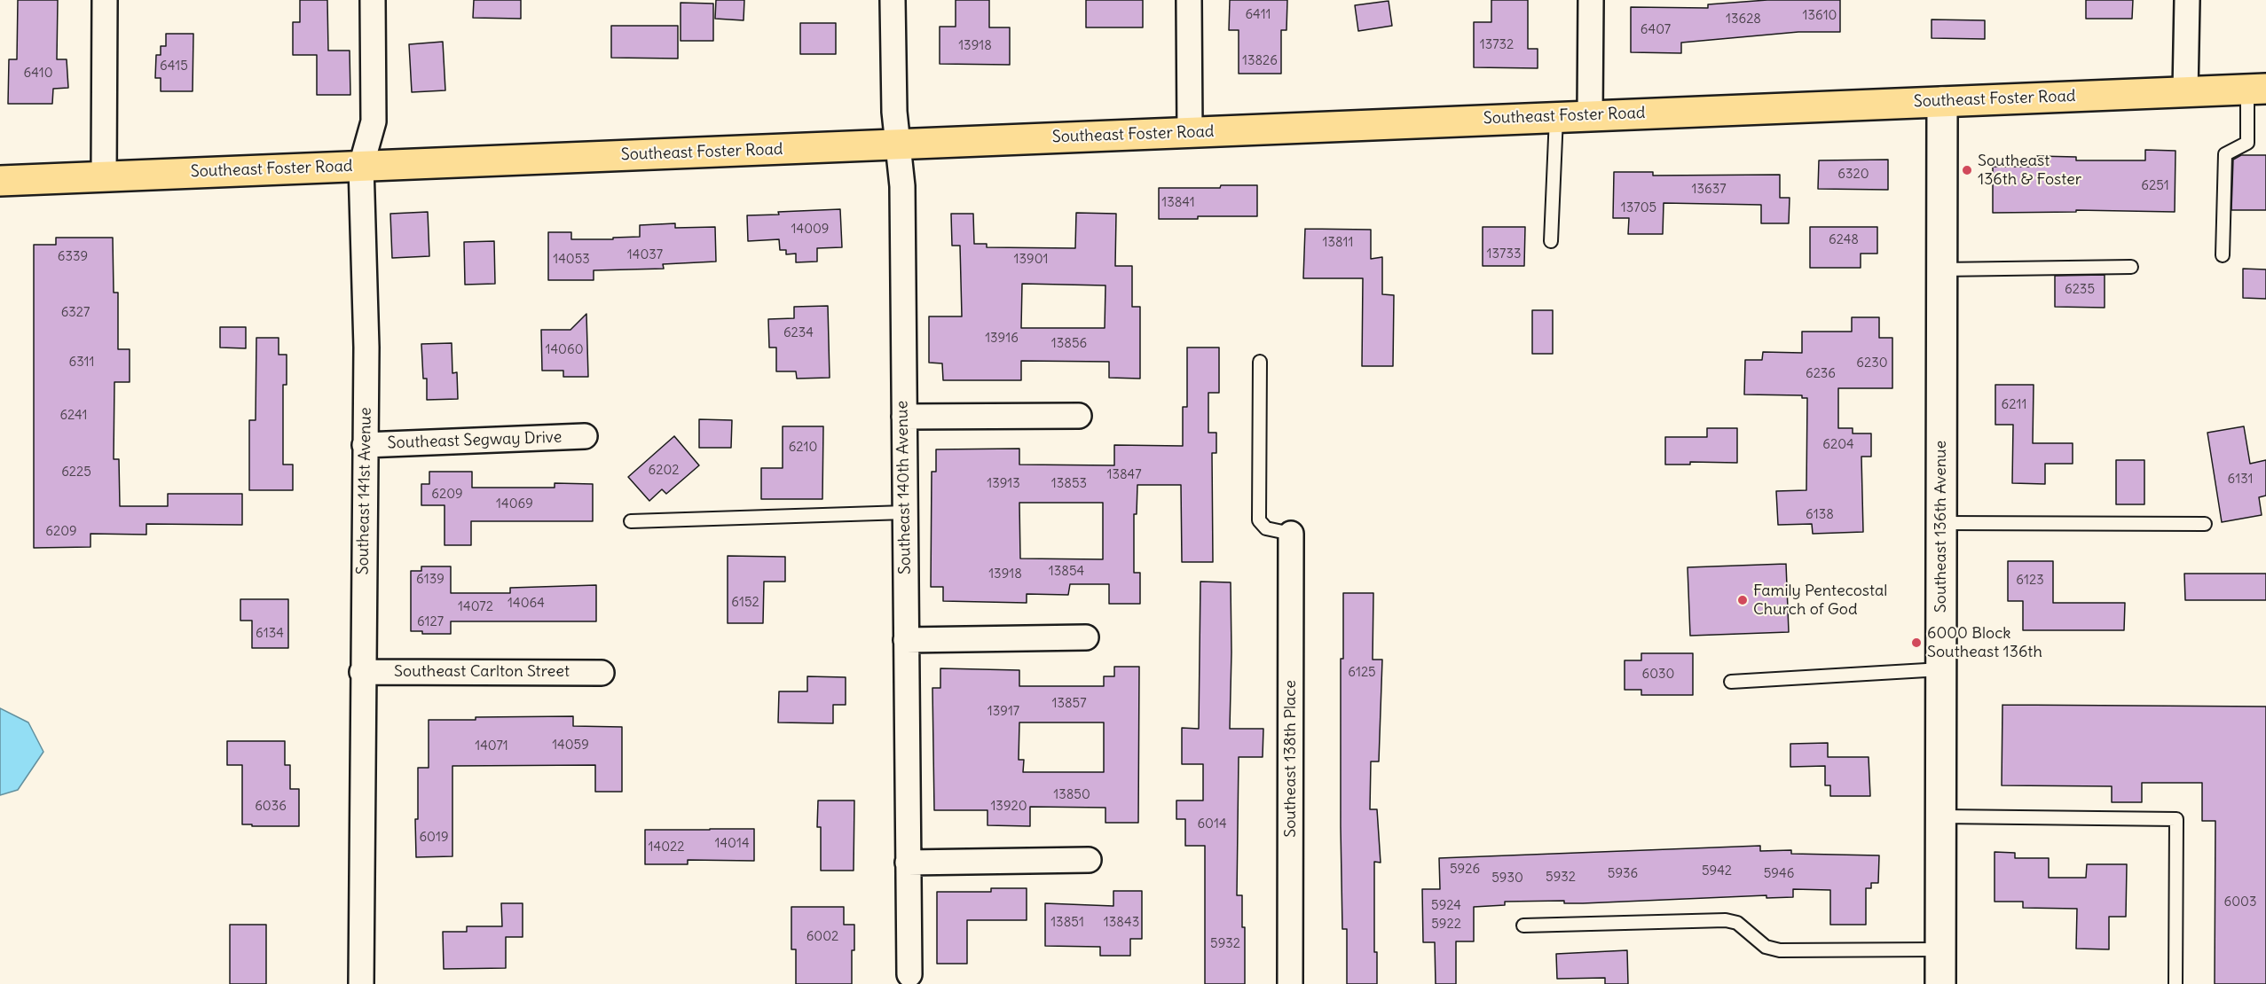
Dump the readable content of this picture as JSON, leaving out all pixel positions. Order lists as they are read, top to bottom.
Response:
{
  "streets": {
    "main road": ["Southeast Foster Road"],
    "street": [
      "Southeast Segway Drive",
      "Southeast 140th Avenue",
      "Southeast 141st Avenue",
      "Southeast 136th Avenue",
      "Southeast Carlton Street",
      "Southeast 138th Place"
    ]
  },
  "crossings": [
    ["Southeast Foster Road", "Southeast 140th Avenue"],
    ["Southeast Foster Road", "Southeast 141st Avenue"],
    ["Southeast Foster Road", "Southeast 136th Avenue"],
    ["Southeast Segway Drive", "Southeast 141st Avenue"],
    ["Southeast 141st Avenue", "Southeast Carlton Street"]
  ],
  "places": ["Southeast 136th & Foster", "Family Pentecostal Church of God", "6000 Block Southeast 136th"],
  "house_numbers": [
    "6411",
    "13610",
    "13628",
    "6407",
    "13732",
    "13918",
    "13826",
    "6415",
    "6410",
    "6320",
    "6251",
    "13637",
    "13841",
    "13705",
    "14009",
    "6248",
    "13811",
    "13733",
    "14037",
    "6339",
    "14053",
    "13901",
    "6235",
    "6327",
    "6234",
    "13916",
    "13856",
    "14060",
    "6311",
    "6230",
    "6236",
    "6211",
    "6241",
    "6204",
    "6210",
    "6202",
    "6225",
    "13847",
    "6131",
    "13913",
    "13853",
    "6209",
    "14069",
    "6138",
    "6209",
    "13854",
    "13918",
    "6139",
    "6123",
    "6152",
    "14064",
    "14072",
    "6127",
    "6134",
    "6125",
    "6030",
    "13857",
    "13917",
    "14059",
    "14071",
    "13850",
    "6036",
    "13920",
    "6014",
    "6019",
    "14014",
    "14022",
    "5926",
    "5942",
    "5936",
    "5946",
    "5932",
    "5930",
    "6003",
    "5924",
    "13851",
    "13843",
    "5922",
    "6002",
    "5932"
  ]
}
